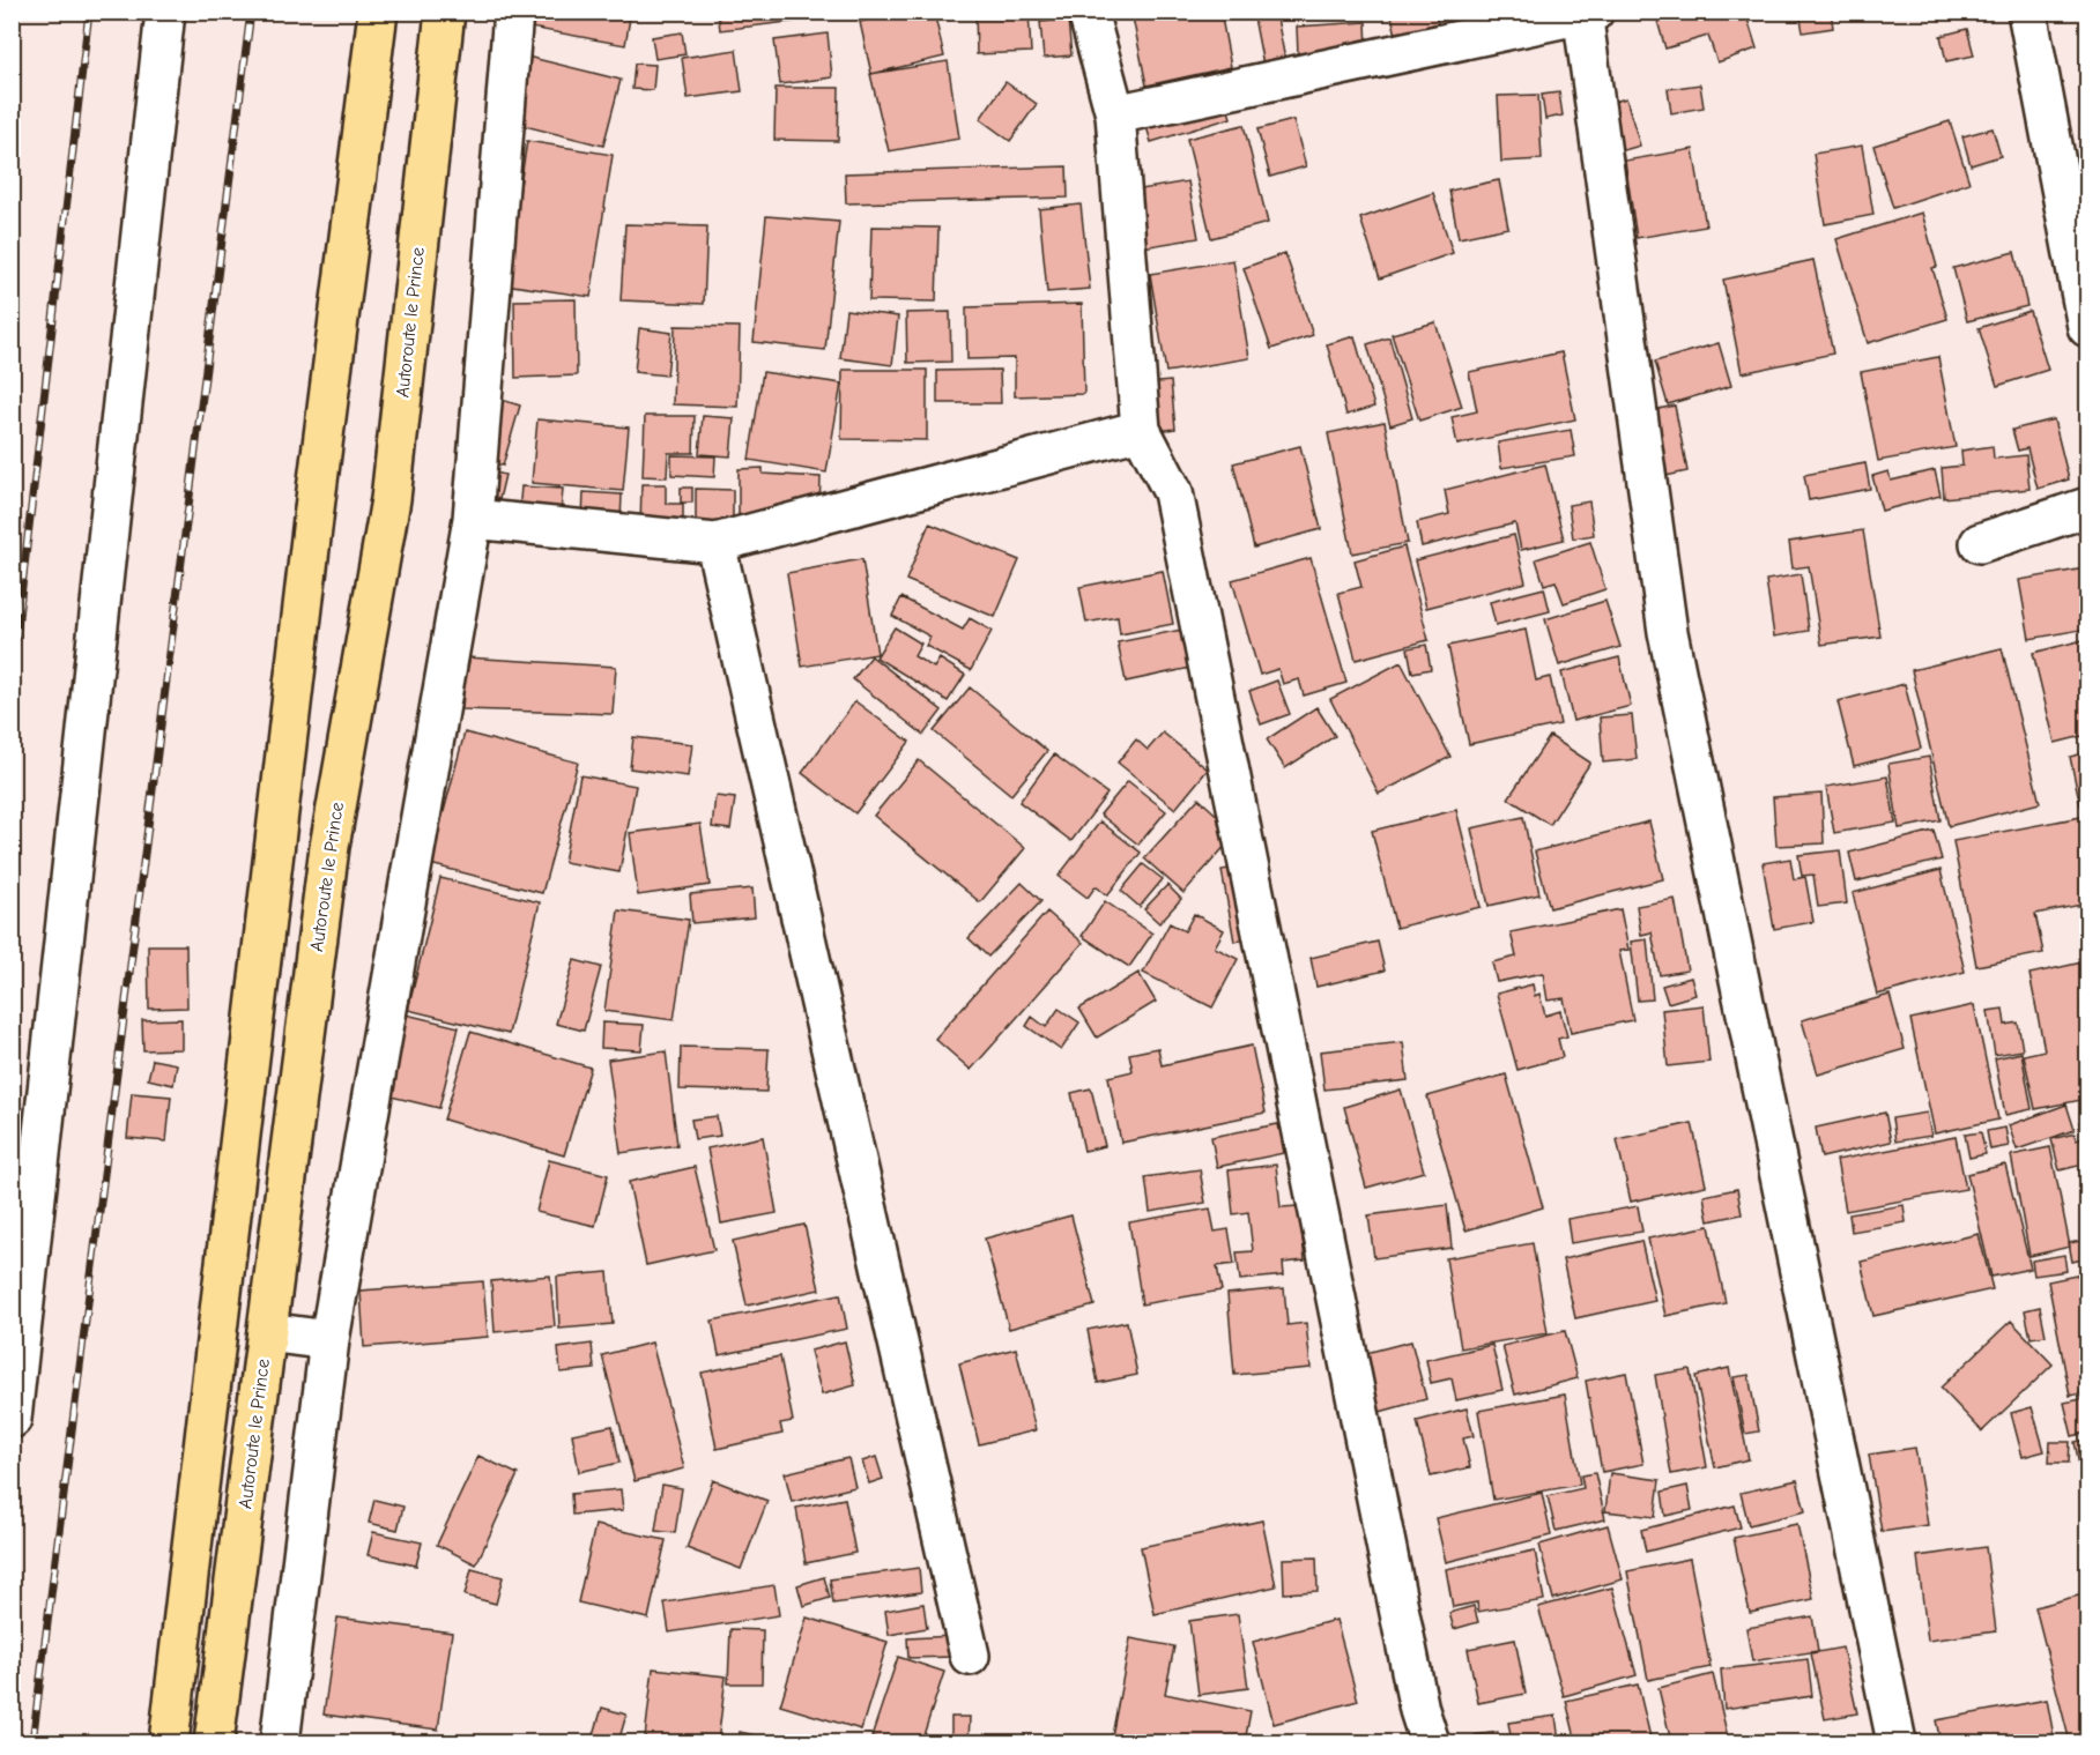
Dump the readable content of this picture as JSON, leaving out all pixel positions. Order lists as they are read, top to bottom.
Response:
{
  "streets": {
    "main road": ["Autoroute le Prince"]
  }
}
